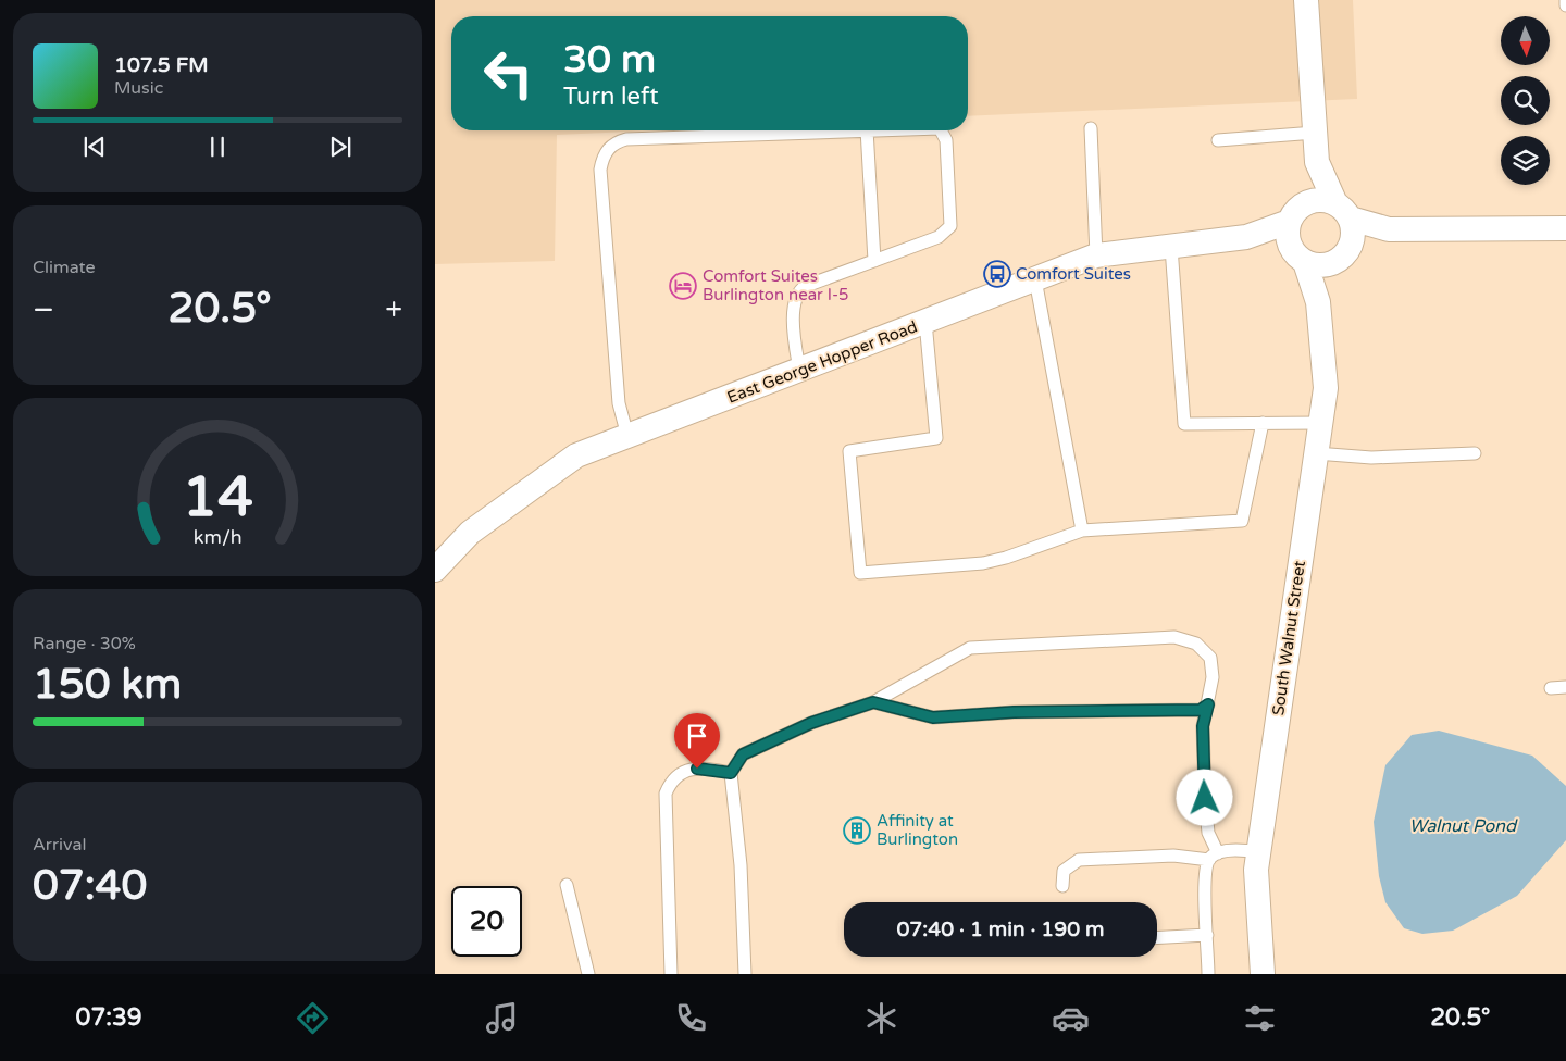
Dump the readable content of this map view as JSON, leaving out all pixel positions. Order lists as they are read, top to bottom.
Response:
{
  "streets": {
    "street": ["East George Hopper Road", "South Walnut Street"]
  },
  "crossings": [
    ["East George Hopper Road", "South Walnut Street"]
  ],
  "water": ["Walnut Pond"],
  "places": {
    "bus stop": ["Comfort Suites"],
    "hotel": ["Comfort Suites Burlington near I-5"],
    "building": ["Affinity at Burlington"]
  },
  "north": "bottom",
  "page": {
    "turn": ["30 m", "Turn left"],
    "song": ["107.5 FM", "Music"],
    "tile": [
      "Climate",
      ["Range · 30%", "150 km"],
      ["Arrival", "07:40"]
    ],
    "heat": ["−", "20.5°", "+"],
    "limit": "20",
    "trip": "07:40 · 1 min · 190 m",
    "tabs": ["07:39", "20.5°"],
    "gauge": ["14", "km/h"]
  }
}
